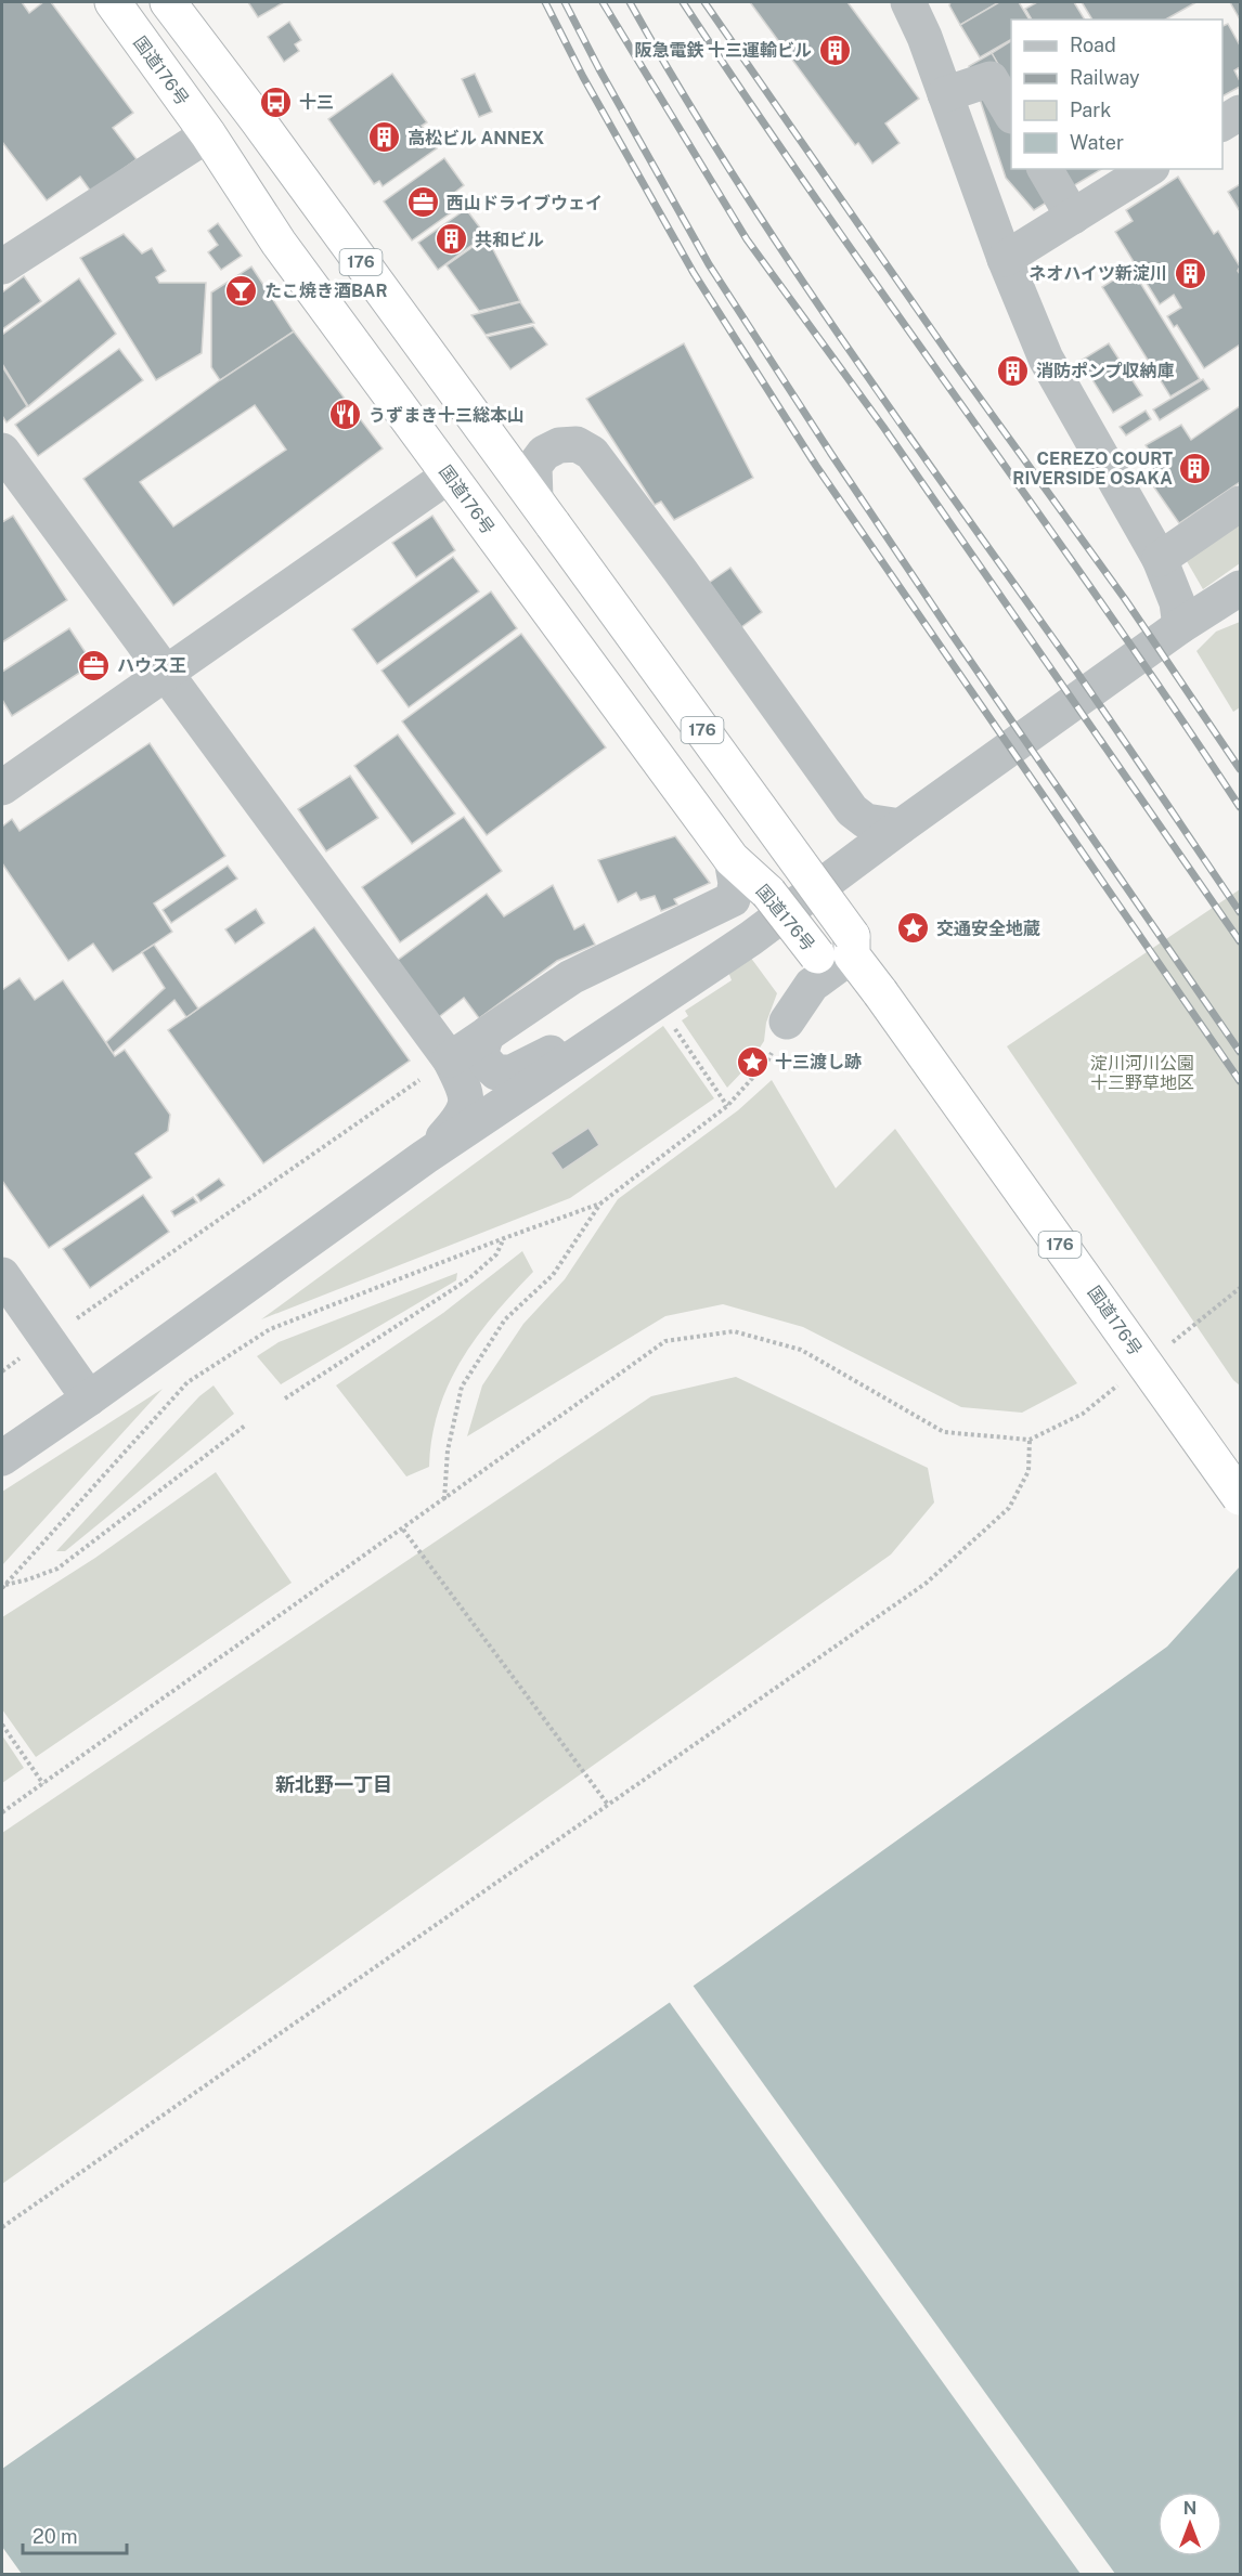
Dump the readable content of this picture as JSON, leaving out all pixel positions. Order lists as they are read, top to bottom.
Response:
{
  "streets": {
    "highway": ["国道176号", "176"]
  },
  "districts": ["新北野一丁目"],
  "parks": ["淀川河川公園 十三野草地区"],
  "places": {
    "building": [
      "阪急電鉄 十三運輸ビル",
      "高松ビル ANNEX",
      "共和ビル",
      "ネオハイツ新淀川",
      "消防ポンプ収納庫",
      "CEREZO COURT RIVERSIDE OSAKA"
    ],
    "bus stop": ["十三"],
    "office": ["西山ドライブウェイ", "ハウス王"],
    "bar": ["たこ焼き酒BAR"],
    "restaurant": ["うずまき十三総本山"],
    "place": ["交通安全地蔵", "十三渡し跡"]
  },
  "legend": [
    "Road",
    "Railway",
    "Park",
    "Water"
  ],
  "scale_bar": "20 m",
  "north": "top"
}
